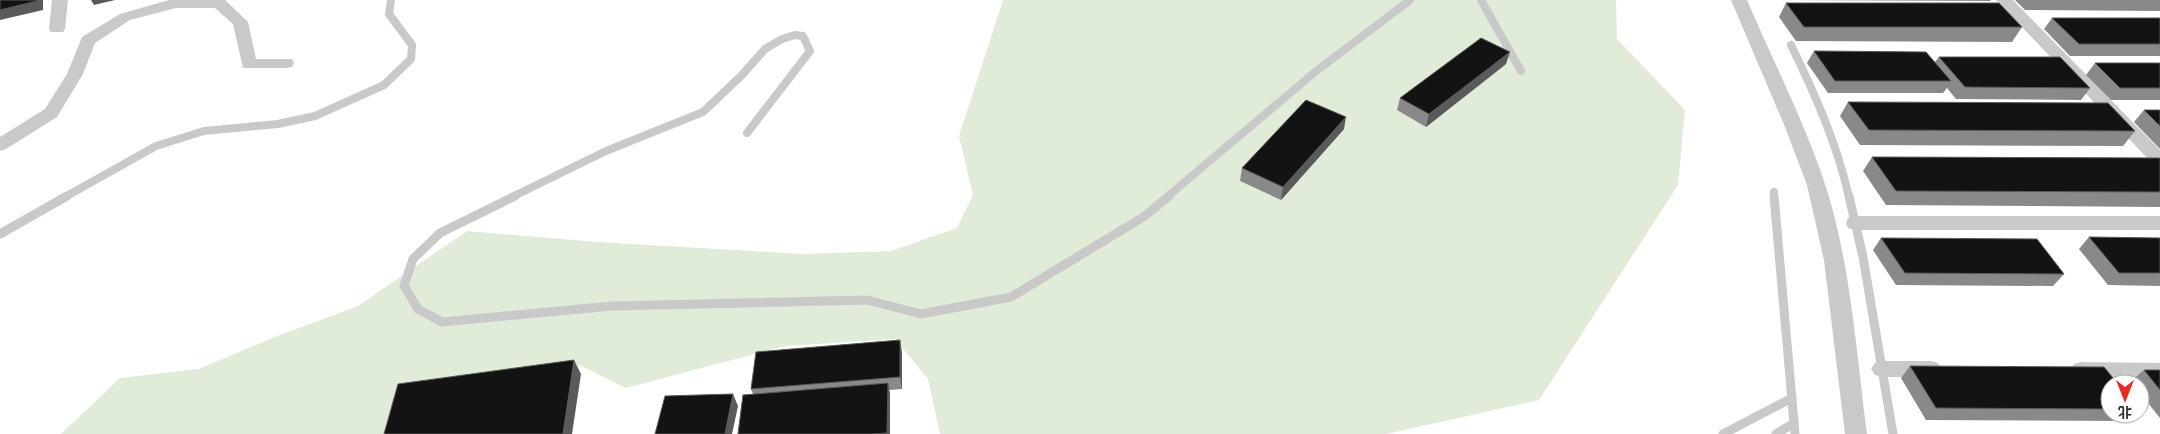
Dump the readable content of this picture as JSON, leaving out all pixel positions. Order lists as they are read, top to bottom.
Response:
{
  "north": "bottom"
}
